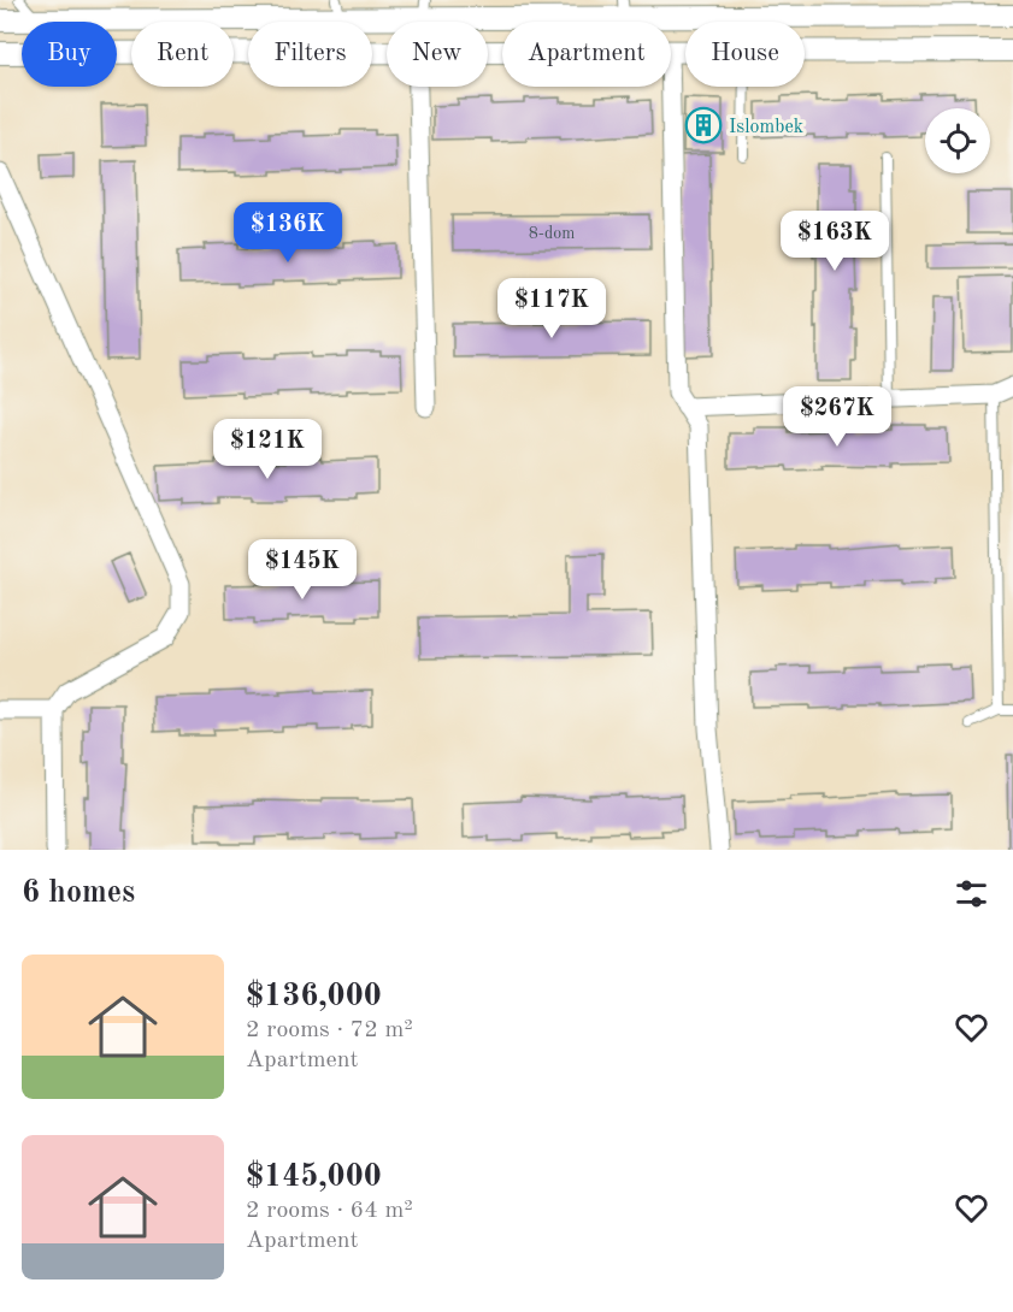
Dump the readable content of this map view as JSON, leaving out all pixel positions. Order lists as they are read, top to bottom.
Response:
{
  "places": {
    "building": ["Islombek"]
  },
  "house_numbers": ["8-dom"],
  "page": {
    "chip": [
      "Buy",
      "Rent",
      "Filters",
      "New",
      "Apartment",
      "House"
    ],
    "price": [
      "$136K",
      "$163K",
      "$117K",
      "$267K",
      "$121K",
      "$145K"
    ],
    "heading": "6 homes",
    "list": [
      {
        "name": "$136,000",
        "note": "2 rooms · 72 m² · Apartment"
      },
      {
        "name": "$145,000",
        "note": "2 rooms · 64 m² · Apartment"
      }
    ]
  }
}
